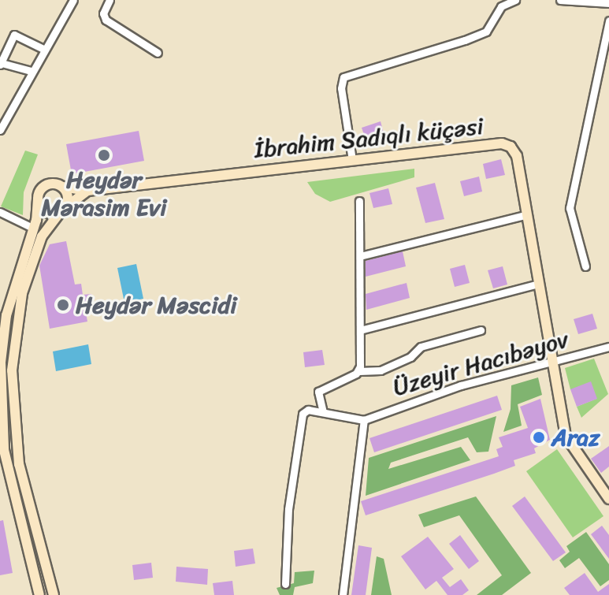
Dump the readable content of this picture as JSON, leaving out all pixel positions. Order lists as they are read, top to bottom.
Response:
{
  "streets": {
    "street": ["İbrahim Sadıqlı küçəsi", "Üzeyir Hacıbəyov"]
  },
  "crossings": [
    ["İbrahim Sadıqlı küçəsi", "Üzeyir Hacıbəyov"]
  ],
  "places": ["Heydər Mərasim Evi", "Heydər Məscidi", "Araz"]
}
